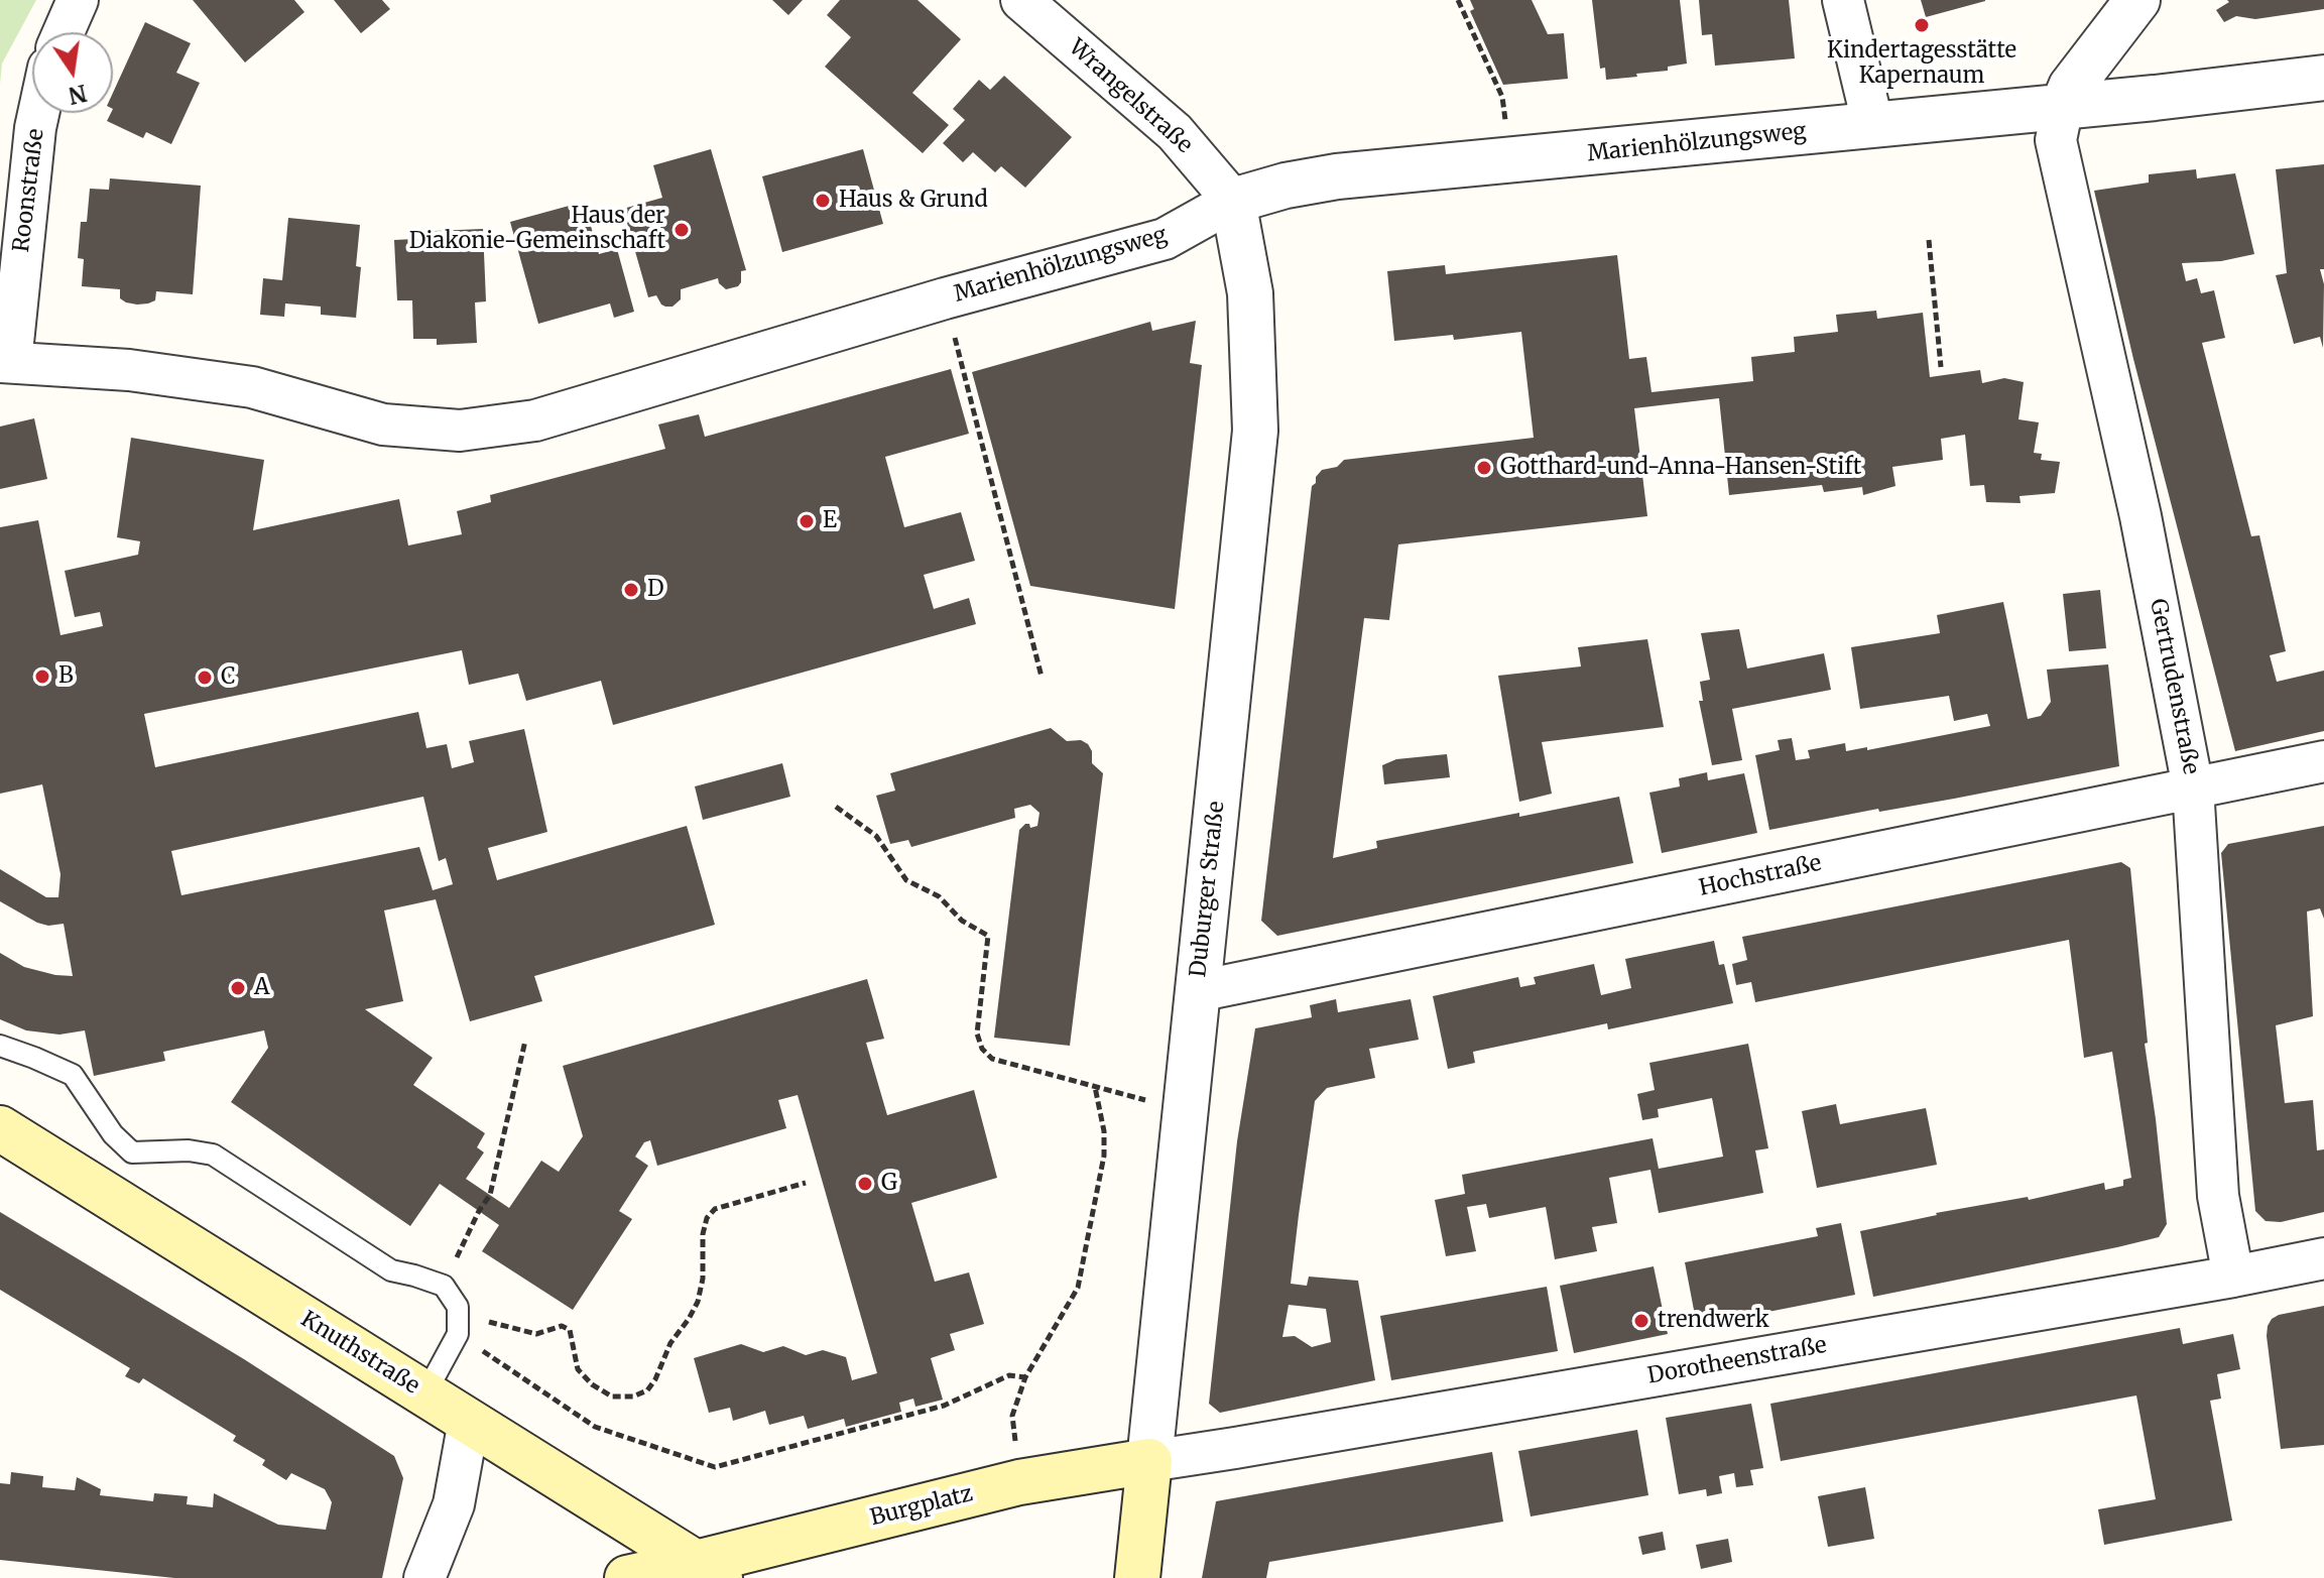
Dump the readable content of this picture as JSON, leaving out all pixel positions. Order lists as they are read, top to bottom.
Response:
{
  "streets": {
    "main road": ["Duburger Straße", "Knuthstraße", "Burgplatz"],
    "street": [
      "Wrangelstraße",
      "Marienhölzungsweg",
      "Roonstraße",
      "Gertrudenstraße",
      "Hochstraße",
      "Dorotheenstraße"
    ]
  },
  "crossings": [
    ["Wrangelstraße", "Marienhölzungsweg"],
    ["Wrangelstraße", "Duburger Straße"],
    ["Marienhölzungsweg", "Roonstraße"],
    ["Marienhölzungsweg", "Gertrudenstraße"],
    ["Marienhölzungsweg", "Duburger Straße"],
    ["Gertrudenstraße", "Hochstraße"],
    ["Gertrudenstraße", "Dorotheenstraße"],
    ["Hochstraße", "Duburger Straße"],
    ["Duburger Straße", "Dorotheenstraße"],
    ["Duburger Straße", "Burgplatz"],
    ["Knuthstraße", "Burgplatz"],
    ["Dorotheenstraße", "Burgplatz"]
  ],
  "places": [
    "Kindertagesstätte Kapernaum",
    "Haus & Grund",
    "Haus der Diakonie-Gemeinschaft",
    "Gotthard-und-Anna-Hansen-Stift",
    "E",
    "D",
    "B",
    "C",
    "A",
    "G",
    "trendwerk"
  ],
  "north": "bottom"
}
